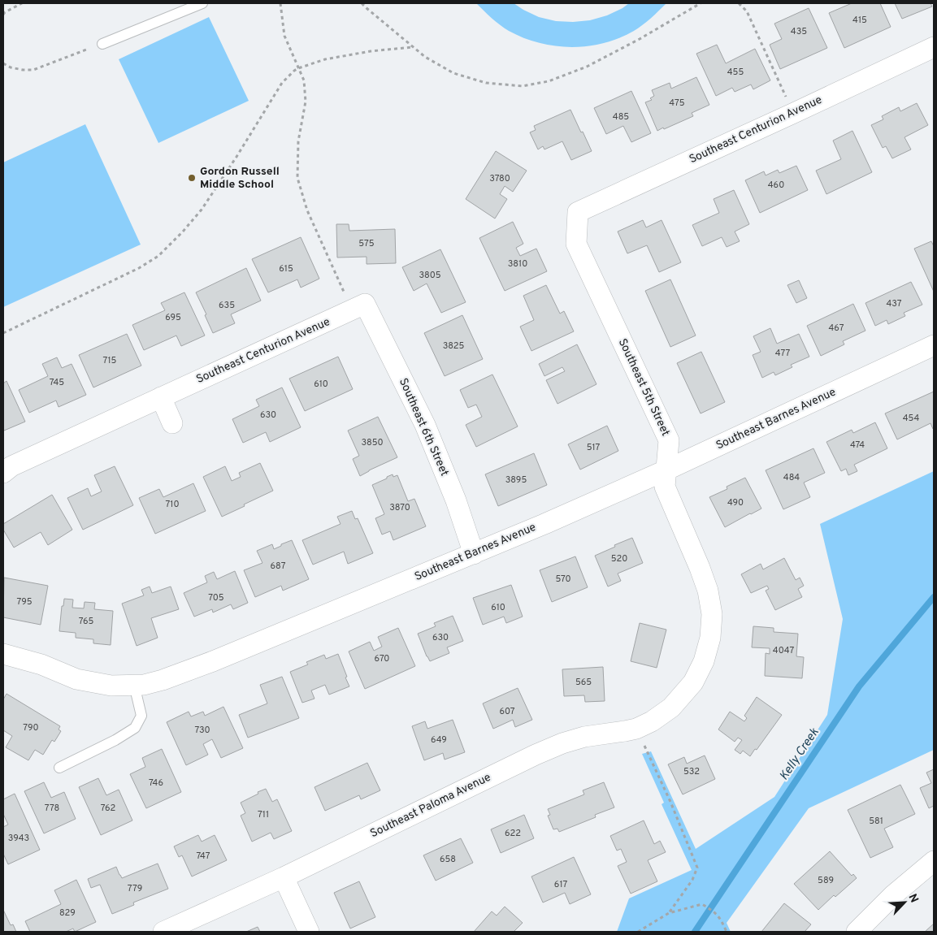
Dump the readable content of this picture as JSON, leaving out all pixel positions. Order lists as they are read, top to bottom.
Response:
{
  "streets": {
    "street": [
      "Southeast Centurion Avenue",
      "Southeast 5th Street",
      "Southeast Barnes Avenue",
      "Southeast 6th Street",
      "Southeast Paloma Avenue"
    ]
  },
  "crossings": [
    ["Southeast Centurion Avenue", "Southeast 5th Street"],
    ["Southeast Centurion Avenue", "Southeast 6th Street"],
    ["Southeast 5th Street", "Southeast Barnes Avenue"],
    ["Southeast 5th Street", "Southeast Paloma Avenue"],
    ["Southeast Barnes Avenue", "Southeast 6th Street"]
  ],
  "water": ["Kelly Creek"],
  "places": ["Gordon Russell Middle School"],
  "house_numbers": [
    "415",
    "435",
    "455",
    "475",
    "485",
    "3780",
    "460",
    "575",
    "3810",
    "615",
    "3805",
    "437",
    "635",
    "695",
    "467",
    "3825",
    "477",
    "715",
    "745",
    "610",
    "630",
    "454",
    "3850",
    "474",
    "517",
    "484",
    "3895",
    "490",
    "710",
    "3870",
    "520",
    "687",
    "570",
    "705",
    "795",
    "610",
    "765",
    "630",
    "4047",
    "670",
    "565",
    "607",
    "790",
    "730",
    "649",
    "532",
    "746",
    "778",
    "762",
    "711",
    "581",
    "622",
    "3943",
    "747",
    "658",
    "589",
    "617",
    "779",
    "829"
  ],
  "north": "top right"
}
